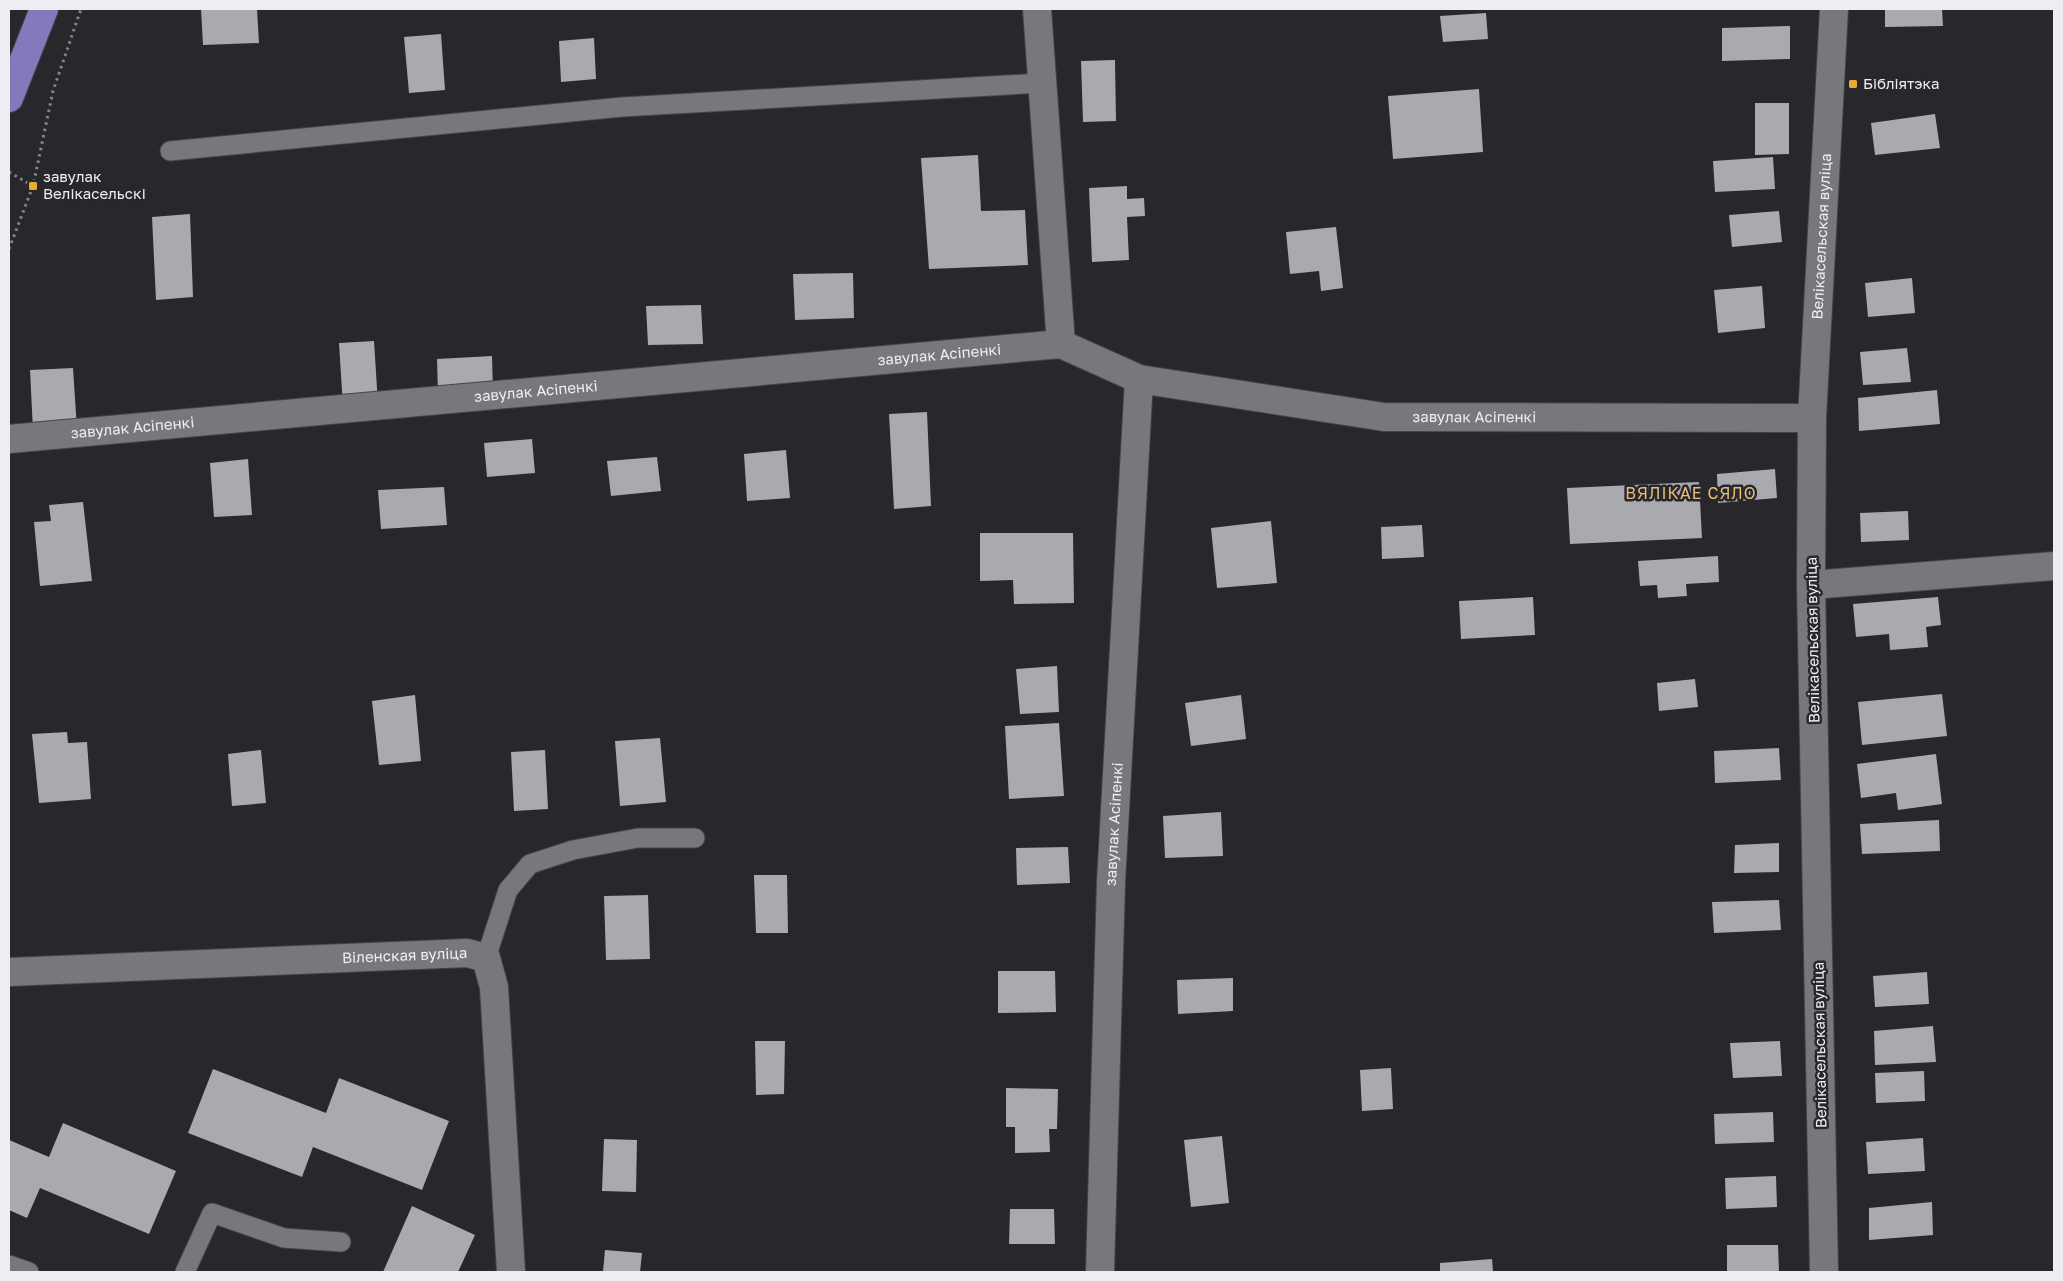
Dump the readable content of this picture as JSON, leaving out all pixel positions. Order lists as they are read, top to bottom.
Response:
{
  "streets": {
    "street": ["Велікасельская вуліца", "завулак Асіпенкі", "Віленская вуліца"]
  },
  "crossings": [
    ["Велікасельская вуліца", "завулак Асіпенкі"]
  ],
  "districts": ["ВЯЛІКАЕ СЯЛО"],
  "places": {
    "transit": ["Бібліятэка", "завулак Велікасельскі"]
  }
}
